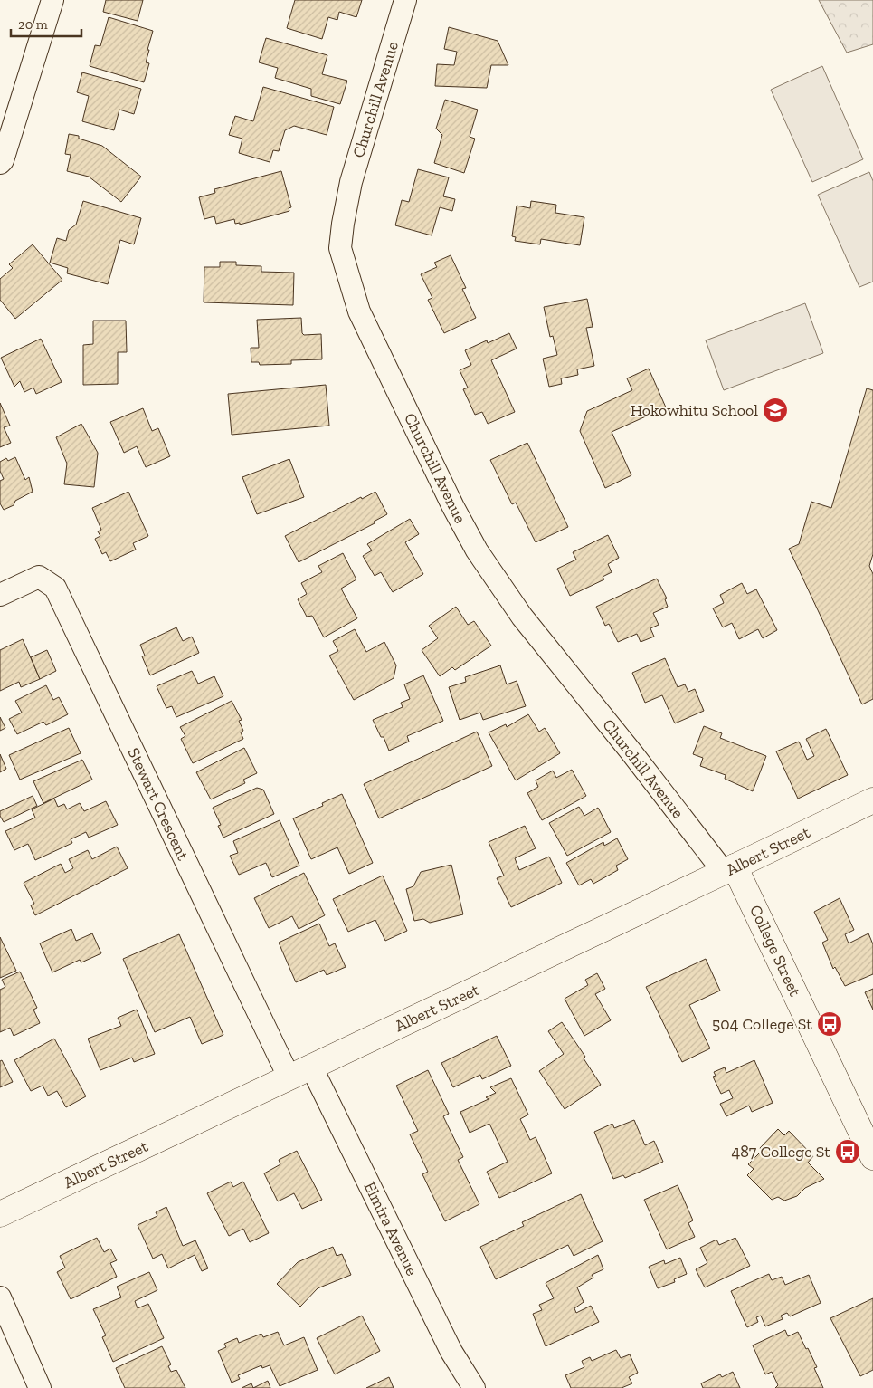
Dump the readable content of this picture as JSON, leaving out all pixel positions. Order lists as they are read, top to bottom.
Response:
{
  "streets": {
    "main road": ["Albert Street", "College Street"],
    "street": ["Churchill Avenue", "Stewart Crescent", "Elmira Avenue"]
  },
  "crossings": [
    ["Churchill Avenue", "Albert Street"],
    ["Churchill Avenue", "College Street"],
    ["Stewart Crescent", "Albert Street"],
    ["Albert Street", "College Street"],
    ["Albert Street", "Elmira Avenue"]
  ],
  "places": {
    "school or university": ["Hokowhitu School"],
    "bus stop": ["504 College St", "487 College St"]
  },
  "scale_bar": "20 m"
}
